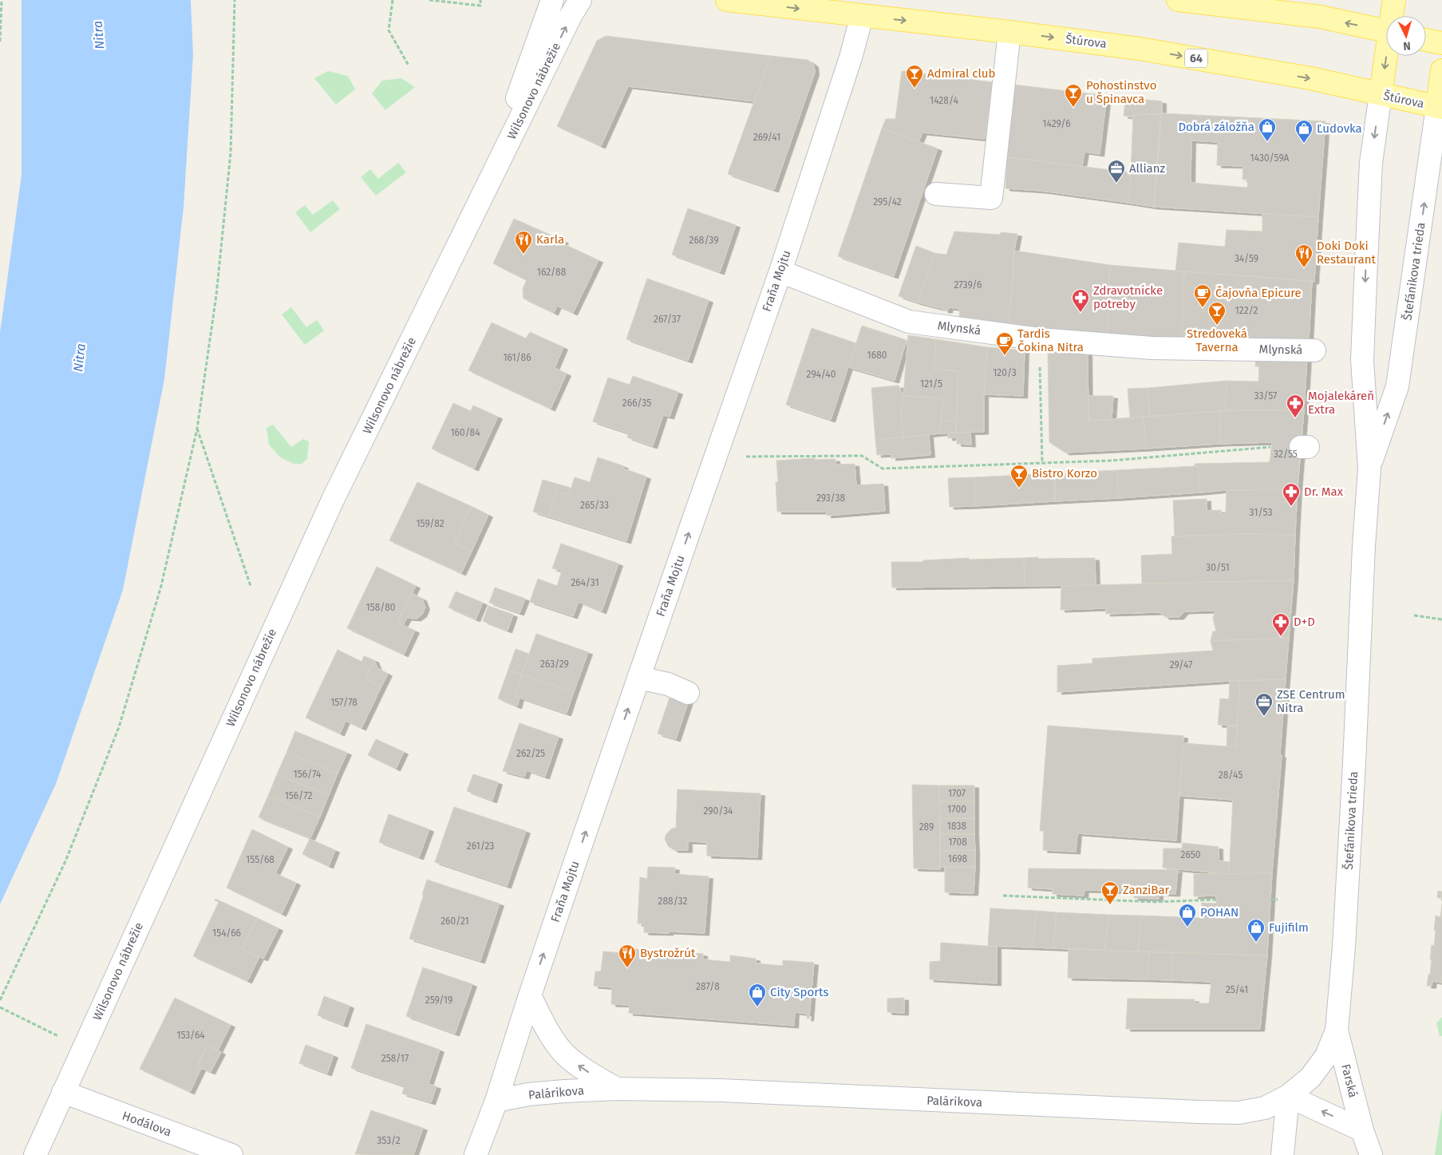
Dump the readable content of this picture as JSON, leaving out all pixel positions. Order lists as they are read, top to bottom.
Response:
{
  "streets": {
    "main road": ["Štúrova", "64", "Štefánikova trieda"],
    "street": [
      "Wilsonovo nábrežie",
      "Fraňa Mojtu",
      "Mlynská",
      "Farská",
      "Palárikova",
      "Hodálova"
    ]
  },
  "crossings": [
    ["Štúrova", "Štefánikova trieda"],
    ["Štúrova", "Fraňa Mojtu"],
    ["Wilsonovo nábrežie", "Hodálova"],
    ["Štefánikova trieda", "Farská"],
    ["Štefánikova trieda", "Palárikova"],
    ["Fraňa Mojtu", "Mlynská"],
    ["Fraňa Mojtu", "Palárikova"]
  ],
  "one_way": ["Fraňa Mojtu"],
  "water": ["Nitra"],
  "places": {
    "bar": [
      "Admiral club",
      "Pohostinstvo u Špinavca",
      "Stredoveká Taverna",
      "Bistro Korzo",
      "ZanziBar"
    ],
    "shop": [
      "Dobrá záložňa",
      "Ľudovka",
      "POHAN",
      "Fujifilm",
      "City Sports"
    ],
    "office": ["Allianz", "ZSE Centrum Nitra"],
    "restaurant": ["Karla", "Doki Doki Restaurant", "Bystrožrút"],
    "cafe": ["Čajovňa Epicure", "Tardis Čokina Nitra"],
    "pharmacy": [
      "Zdravotnícke potreby",
      "Mojalekáreň Extra",
      "Dr. Max",
      "D+D"
    ]
  },
  "house_numbers": [
    "1428/4",
    "1429/6",
    "269/41",
    "1430/59A",
    "295/42",
    "268/39",
    "34/59",
    "162/88",
    "2739/6",
    "122/2",
    "267/37",
    "1680",
    "161/86",
    "120/3",
    "294/40",
    "121/5",
    "33/57",
    "266/35",
    "160/84",
    "32/55",
    "293/38",
    "265/33",
    "31/53",
    "159/82",
    "30/51",
    "264/31",
    "158/80",
    "263/29",
    "29/47",
    "157/78",
    "262/25",
    "156/74",
    "28/45",
    "1707",
    "156/72",
    "1700",
    "290/34",
    "1838",
    "289",
    "1708",
    "261/23",
    "2650",
    "1698",
    "155/68",
    "288/32",
    "260/21",
    "154/66",
    "287/8",
    "25/41",
    "259/19",
    "153/64",
    "258/17",
    "353/2"
  ],
  "north": "bottom"
}
